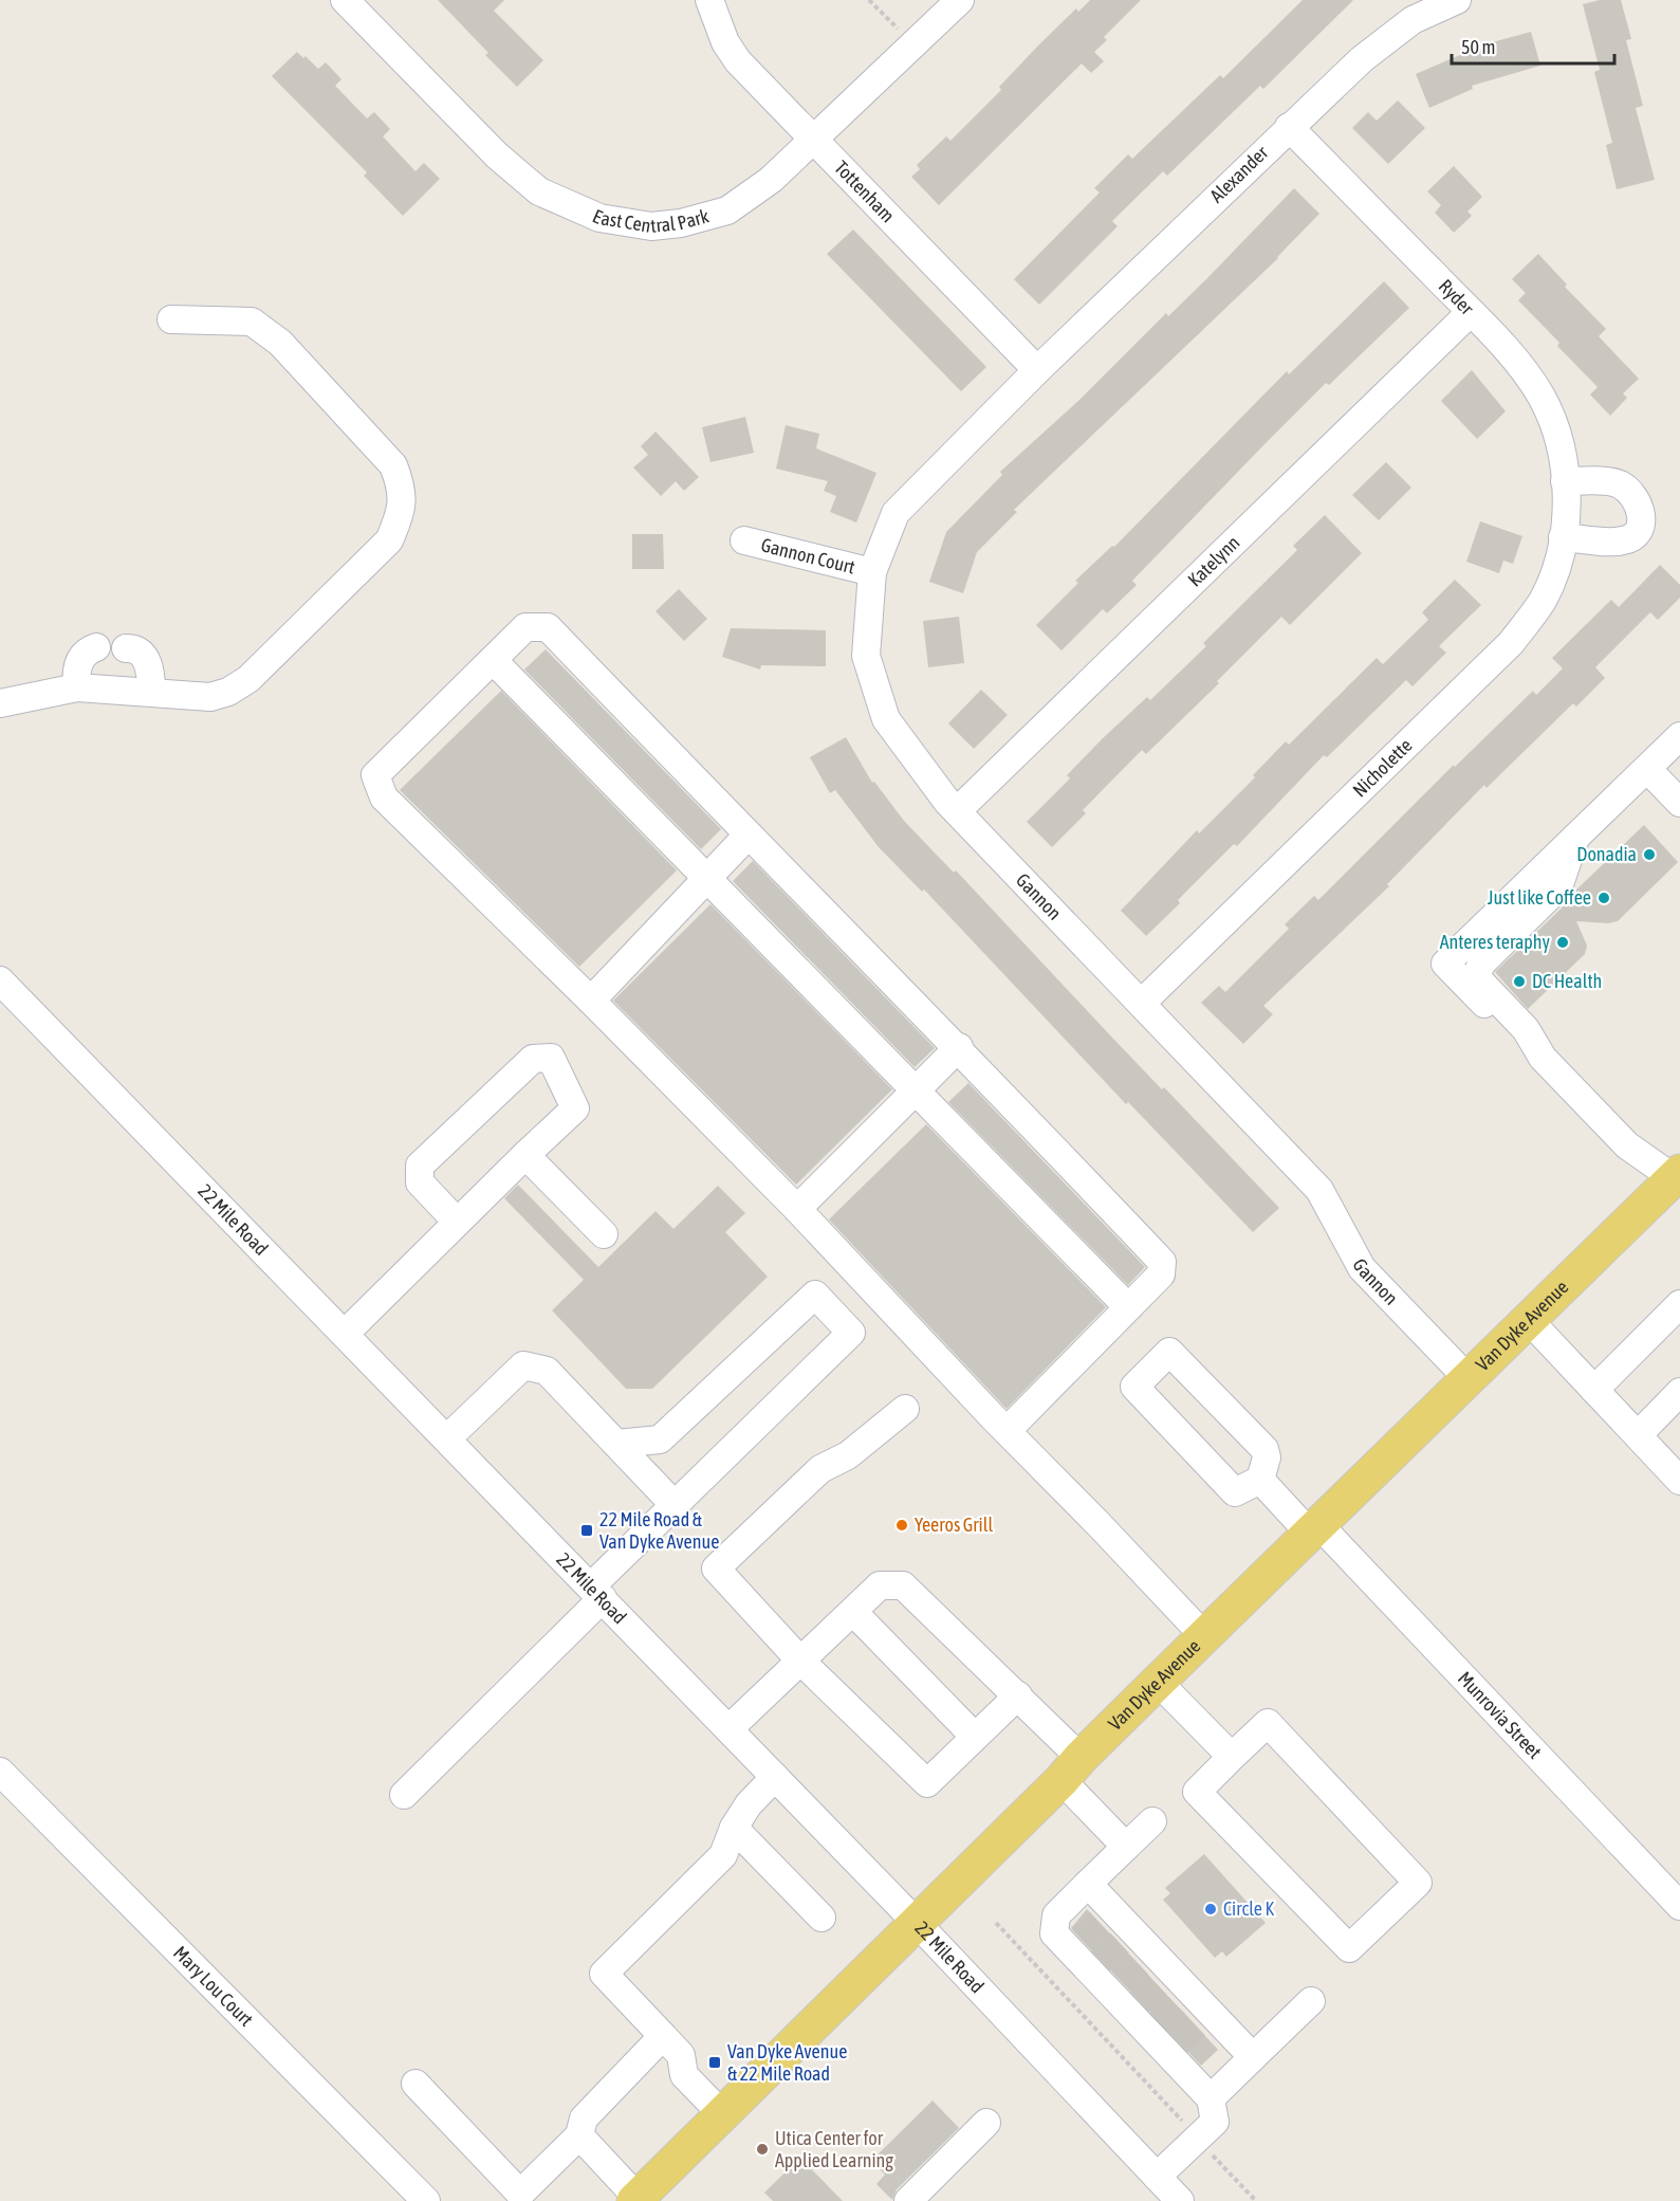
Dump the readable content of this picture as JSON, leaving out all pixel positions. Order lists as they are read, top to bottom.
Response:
{
  "streets": {
    "main road": ["Van Dyke Avenue"],
    "street": [
      "Alexander",
      "Tottenham",
      "East Central Park",
      "Ryder",
      "Gannon Court",
      "Katelynn",
      "Nicholette",
      "Gannon",
      "22 Mile Road",
      "Munrovia Street",
      "Mary Lou Court"
    ]
  },
  "crossings": [
    ["Alexander", "Tottenham"],
    ["Alexander", "Ryder"],
    ["Alexander", "Gannon"],
    ["Tottenham", "East Central Park"],
    ["Tottenham", "Gannon"],
    ["Ryder", "Katelynn"],
    ["Ryder", "Nicholette"],
    ["Gannon Court", "Gannon"],
    ["Katelynn", "Gannon"],
    ["Nicholette", "Gannon"],
    ["Gannon", "Van Dyke Avenue"],
    ["22 Mile Road", "Van Dyke Avenue"],
    ["Van Dyke Avenue", "Munrovia Street"]
  ],
  "places": {
    "other": [
      "Donadia",
      "Just like Coffee",
      "Anteres teraphy",
      "DC Health",
      "Yeeros Grill",
      "Circle K",
      "Utica Center for Applied Learning"
    ],
    "transit": ["22 Mile Road & Van Dyke Avenue", "Van Dyke Avenue & 22 Mile Road"]
  },
  "scale_bar": "50 m"
}
